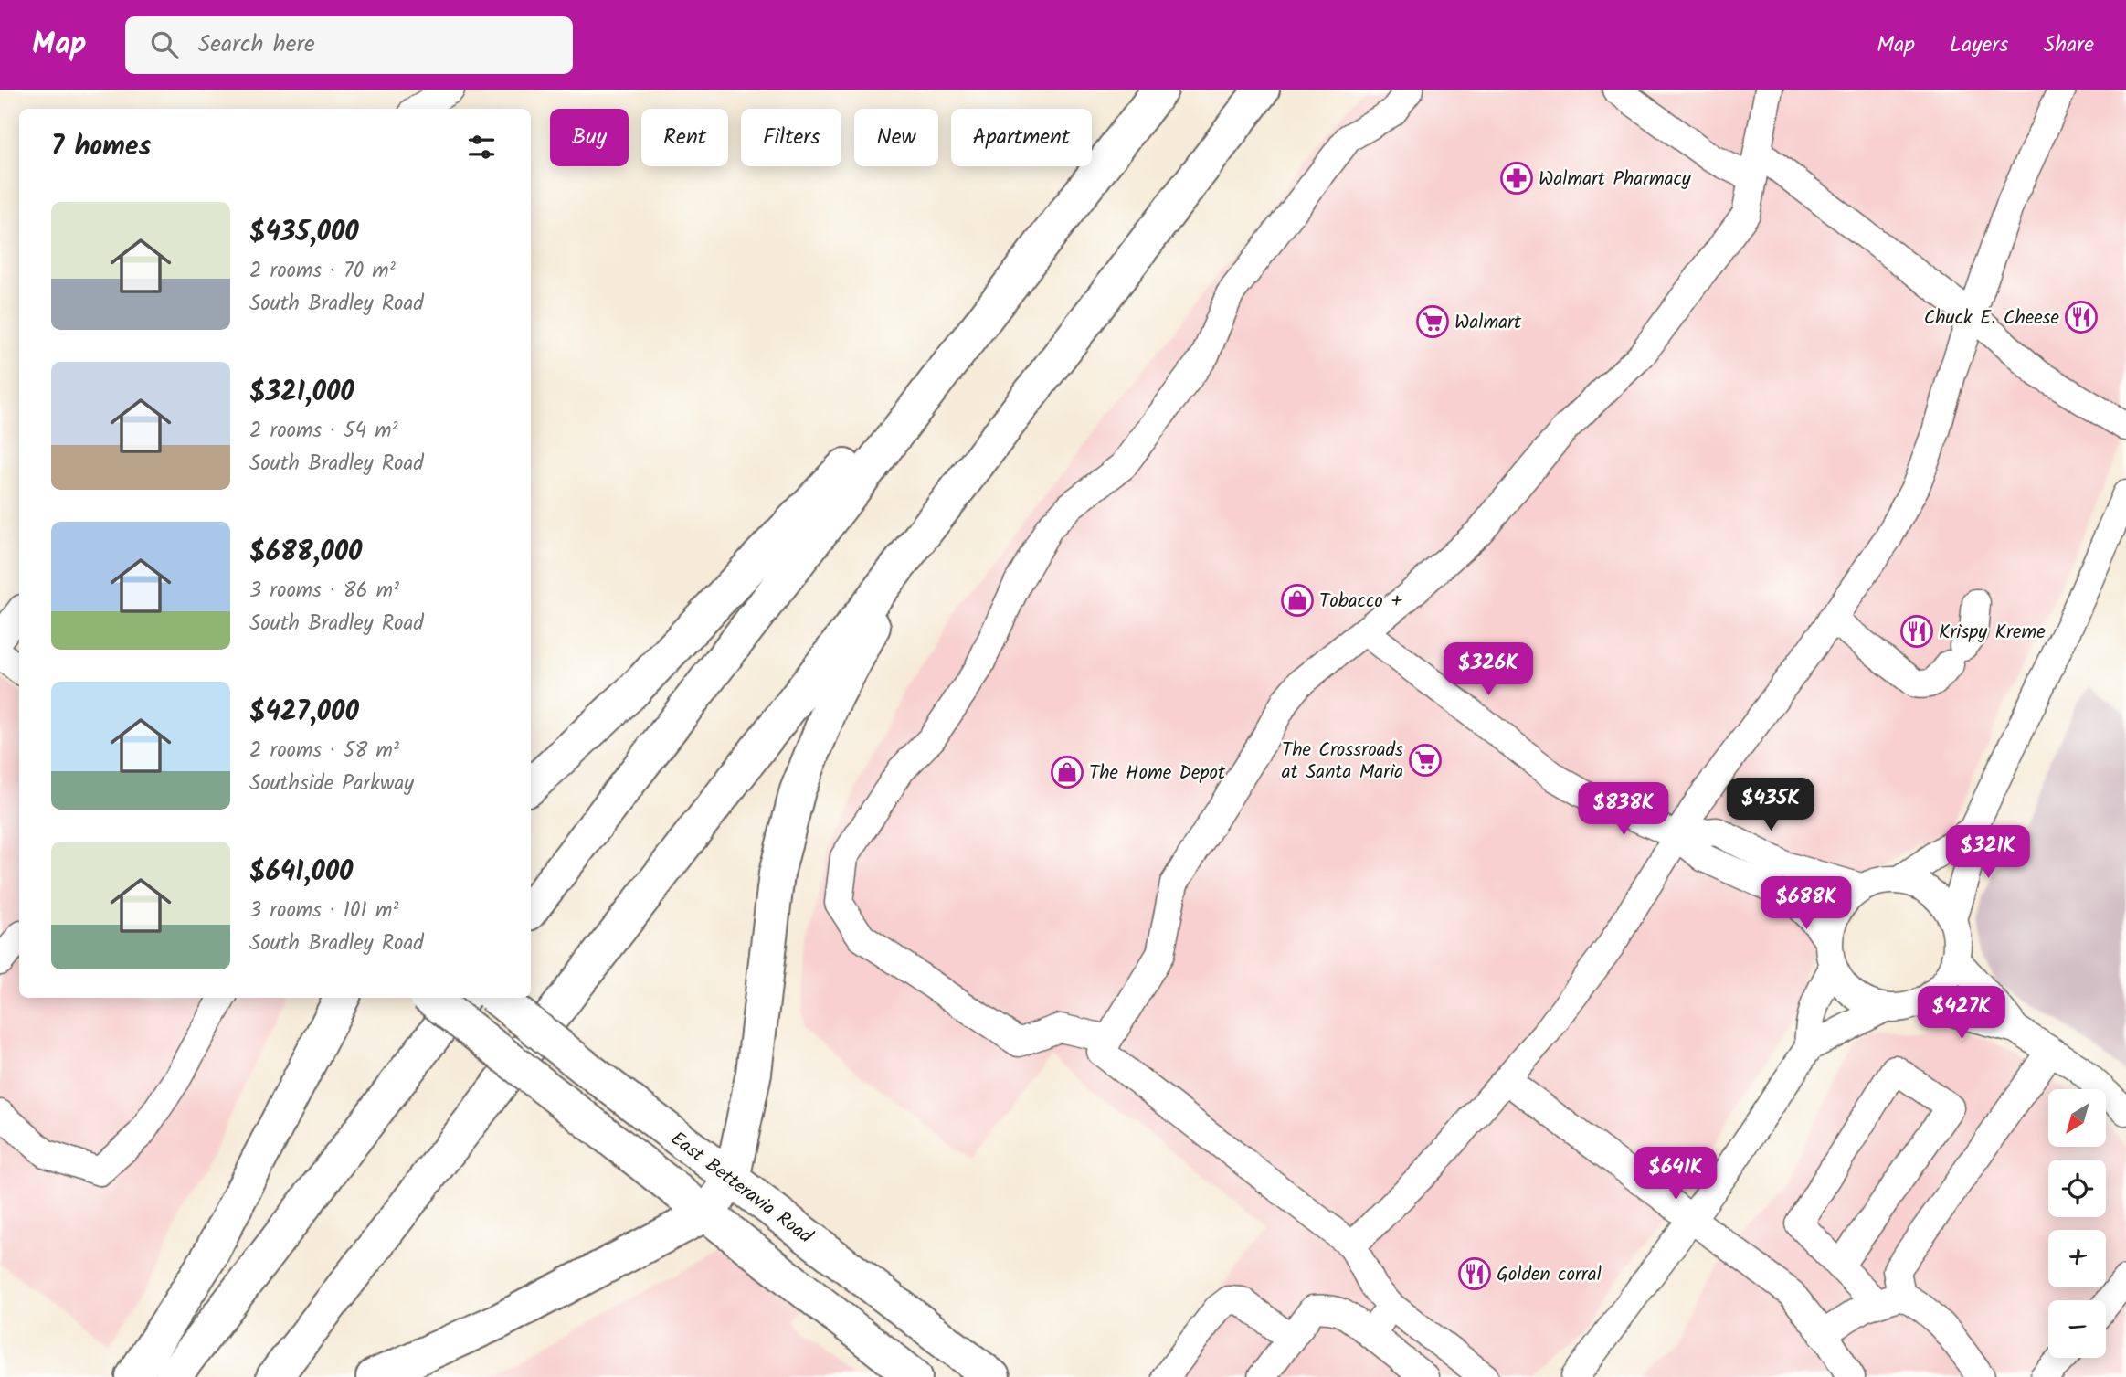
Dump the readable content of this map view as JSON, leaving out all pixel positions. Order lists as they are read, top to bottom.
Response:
{
  "streets": {
    "highway": ["East Betteravia Road"]
  },
  "places": {
    "pharmacy": ["Walmart Pharmacy"],
    "restaurant": ["Chuck E. Cheese", "Krispy Kreme", "Golden corral"],
    "supermarket": ["Walmart", "The Crossroads at Santa Maria"],
    "shop": ["Tobacco +", "The Home Depot"]
  },
  "north": "bottom left",
  "page": {
    "header": "Map",
    "search": "Search here",
    "nav": ["Map", "Layers", "Share"],
    "chip": [
      "Buy",
      "Rent",
      "Filters",
      "New",
      "Apartment"
    ],
    "heading": "7 homes",
    "list": [
      {
        "name": "$435,000",
        "note": "2 rooms · 70 m² · South Bradley Road"
      },
      {
        "name": "$321,000",
        "note": "2 rooms · 54 m² · South Bradley Road"
      },
      {
        "name": "$688,000",
        "note": "3 rooms · 86 m² · South Bradley Road"
      },
      {
        "name": "$427,000",
        "note": "2 rooms · 58 m² · Southside Parkway"
      },
      {
        "name": "$641,000",
        "note": "3 rooms · 101 m² · South Bradley Road"
      }
    ],
    "price": [
      "$326K",
      "$435K",
      "$838K",
      "$321K",
      "$688K",
      "$427K",
      "$641K"
    ],
    "map_buttons": ["+", "−"]
  }
}
